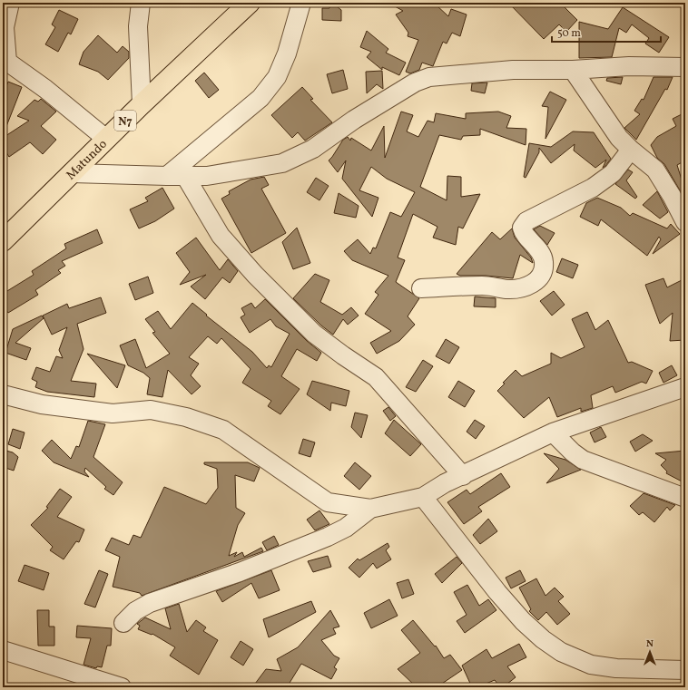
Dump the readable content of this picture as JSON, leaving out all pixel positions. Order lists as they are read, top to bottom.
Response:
{
  "streets": {
    "main road": ["N7", "Matundo"]
  },
  "scale_bar": "50 m",
  "north": "top"
}
